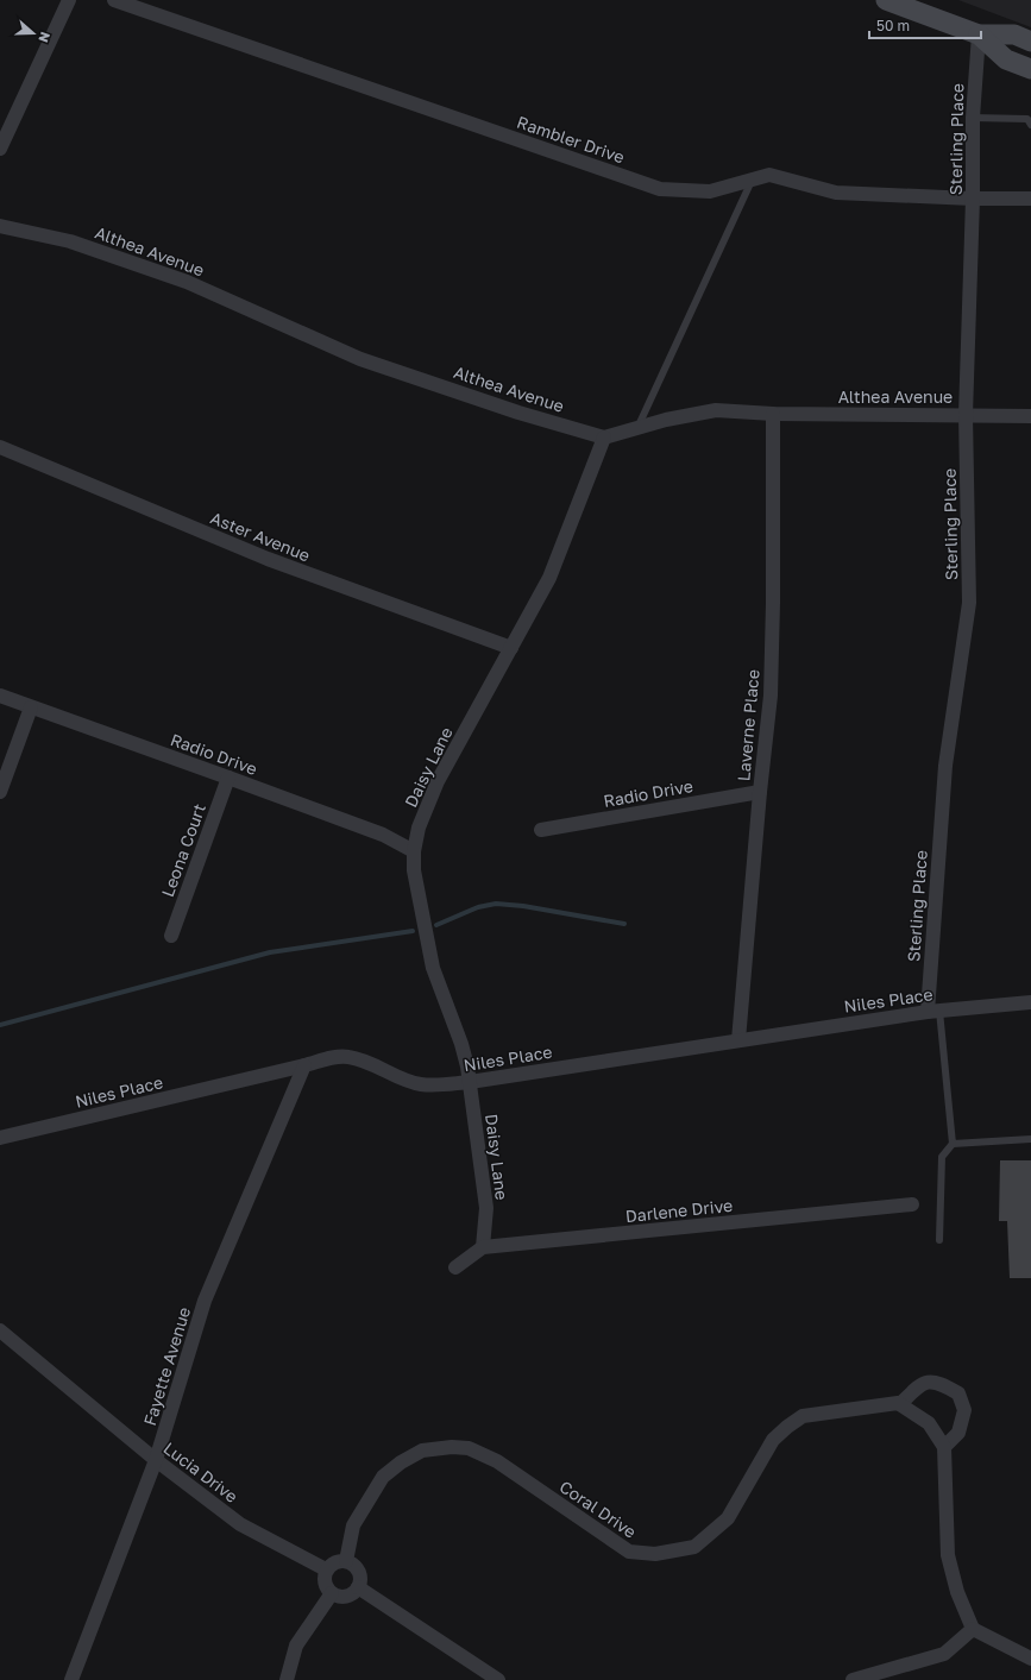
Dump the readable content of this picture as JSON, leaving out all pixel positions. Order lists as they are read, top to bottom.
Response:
{
  "streets": {
    "street": [
      "Rambler Drive",
      "Sterling Place",
      "Althea Avenue",
      "Aster Avenue",
      "Laverne Place",
      "Radio Drive",
      "Daisy Lane",
      "Leona Court",
      "Niles Place",
      "Darlene Drive",
      "Fayette Avenue",
      "Lucia Drive",
      "Coral Drive"
    ]
  },
  "crossings": [
    ["Rambler Drive", "Sterling Place"],
    ["Sterling Place", "Althea Avenue"],
    ["Sterling Place", "Niles Place"],
    ["Althea Avenue", "Laverne Place"],
    ["Althea Avenue", "Daisy Lane"],
    ["Aster Avenue", "Daisy Lane"],
    ["Laverne Place", "Radio Drive"],
    ["Laverne Place", "Niles Place"],
    ["Radio Drive", "Daisy Lane"],
    ["Radio Drive", "Leona Court"],
    ["Daisy Lane", "Niles Place"],
    ["Daisy Lane", "Darlene Drive"],
    ["Niles Place", "Fayette Avenue"],
    ["Fayette Avenue", "Lucia Drive"],
    ["Lucia Drive", "Coral Drive"]
  ],
  "scale_bar": "50 m",
  "north": "right"
}
